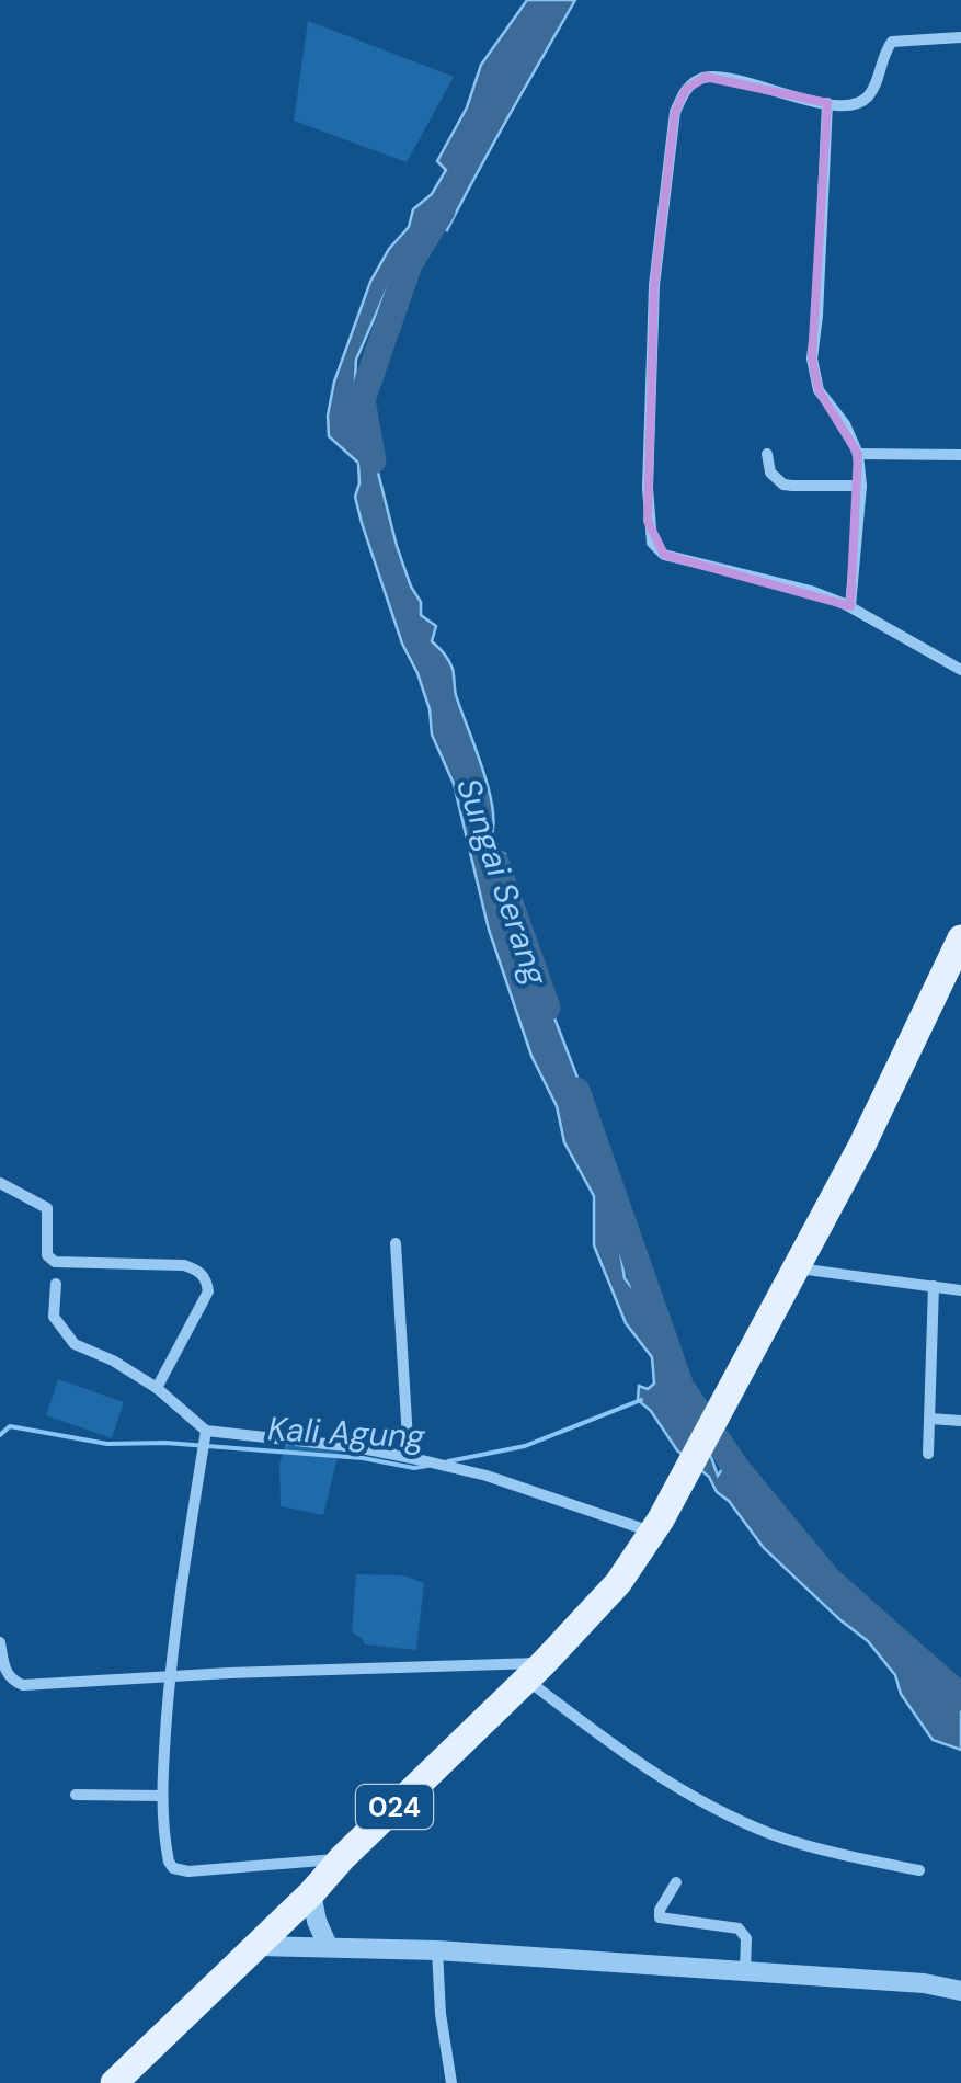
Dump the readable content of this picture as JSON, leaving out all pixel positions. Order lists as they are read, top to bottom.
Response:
{
  "streets": {
    "main road": ["024"]
  },
  "water": ["Sungai Serang", "Kali Agung"]
}
